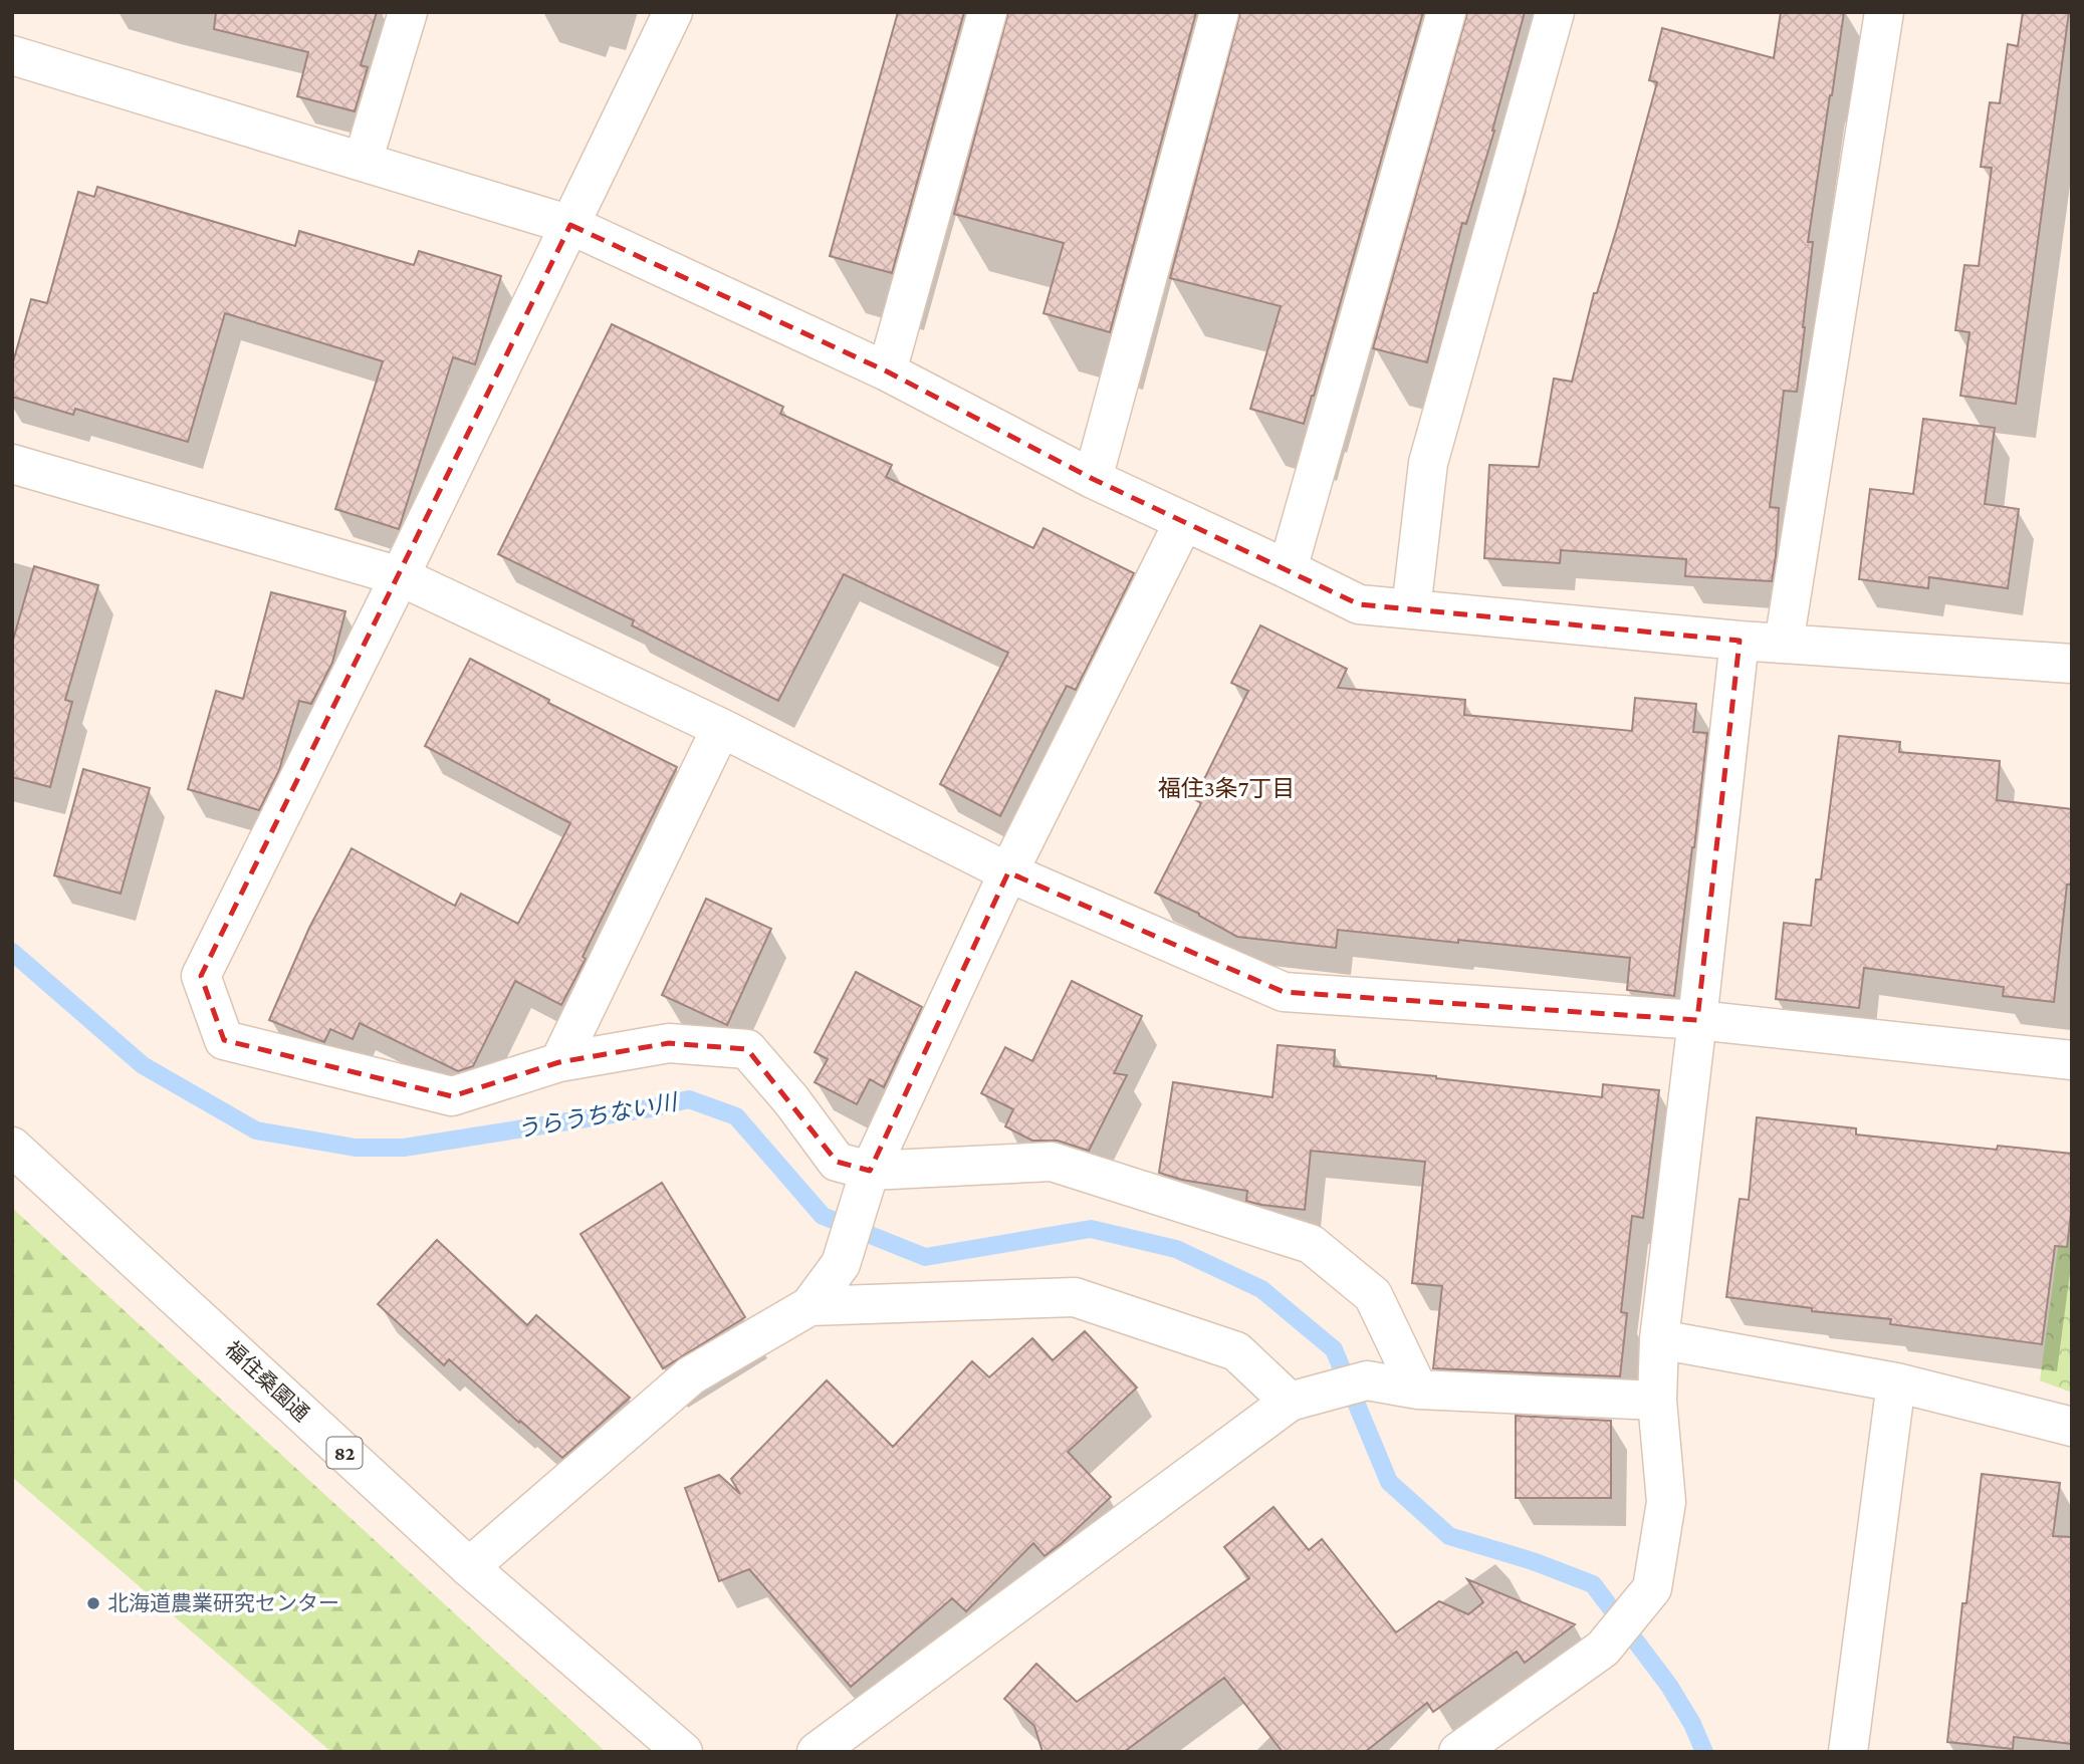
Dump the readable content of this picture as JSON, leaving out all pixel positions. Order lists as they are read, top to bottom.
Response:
{
  "streets": {
    "street": ["福住桑園通", "82"]
  },
  "districts": ["福住3条7丁目"],
  "water": ["うらうちない川"],
  "places": ["北海道農業研究センター"]
}
